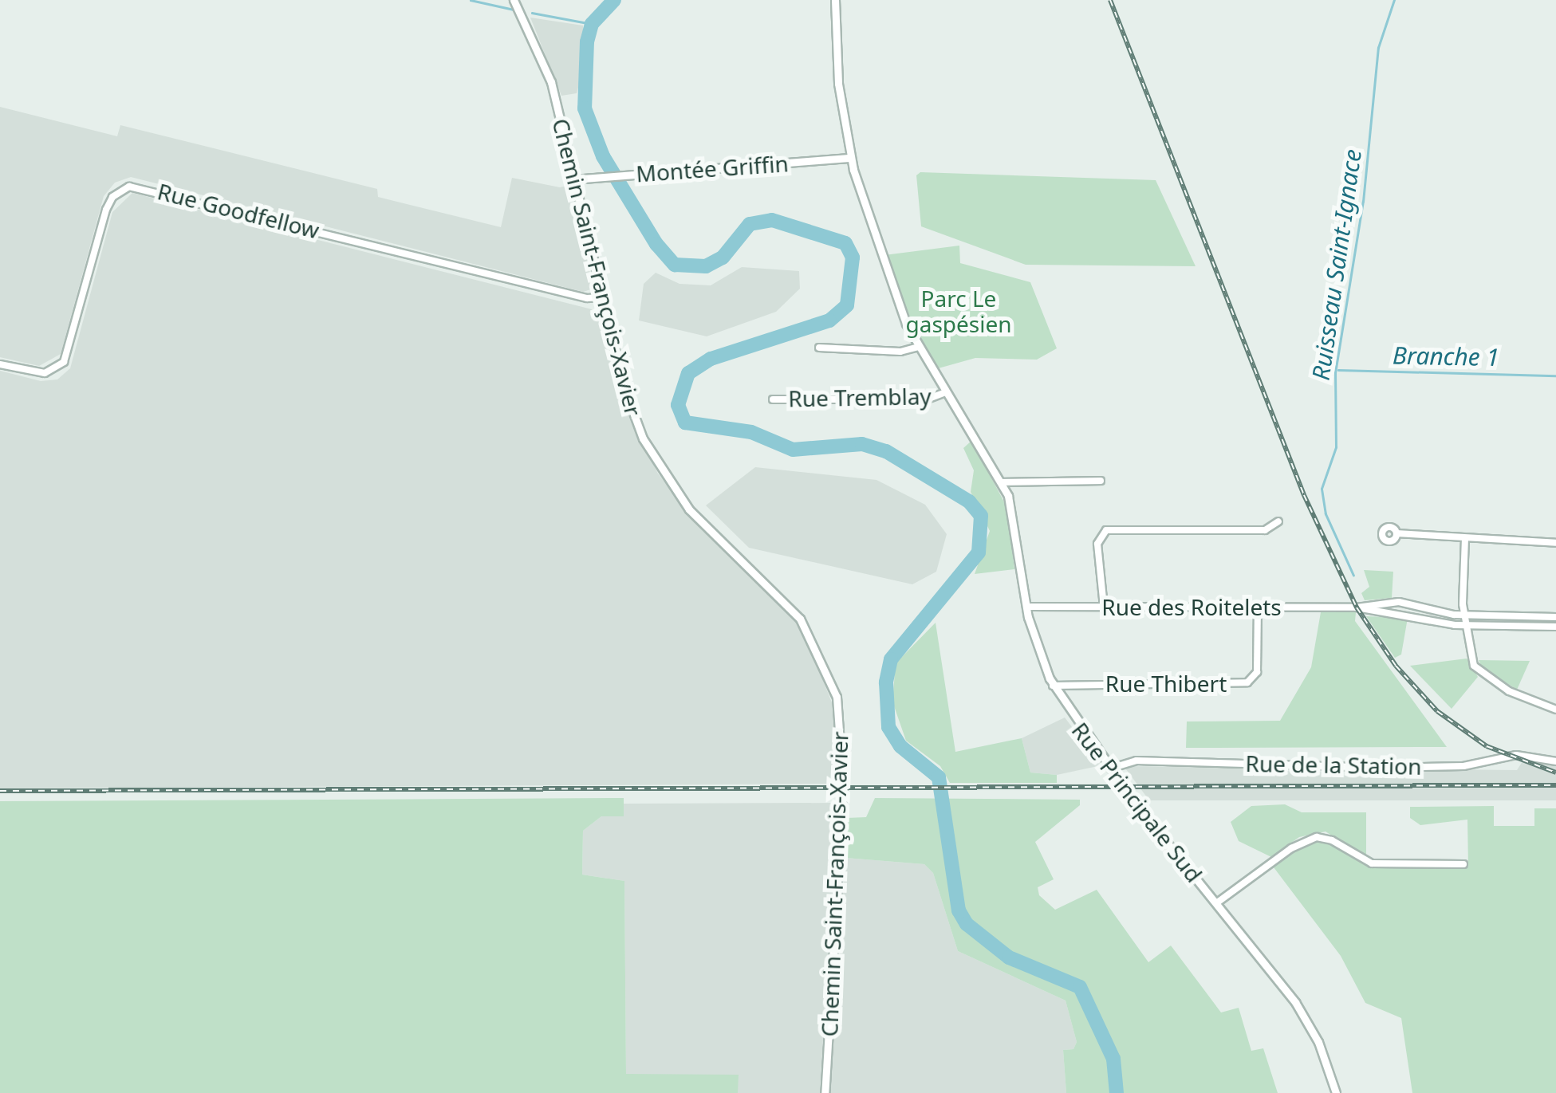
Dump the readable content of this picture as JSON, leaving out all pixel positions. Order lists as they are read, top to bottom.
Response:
{
  "streets": {
    "street": [
      "Montée Griffin",
      "Rue Goodfellow",
      "Chemin Saint-François-Xavier",
      "Rue Tremblay",
      "Rue des Roitelets",
      "Rue Thibert",
      "Rue de la Station",
      "Rue Principale Sud"
    ]
  },
  "crossings": [
    ["Montée Griffin", "Chemin Saint-François-Xavier"],
    ["Montée Griffin", "Rue Principale Sud"],
    ["Rue Goodfellow", "Chemin Saint-François-Xavier"],
    ["Rue Tremblay", "Rue Principale Sud"],
    ["Rue des Roitelets", "Rue Thibert"],
    ["Rue des Roitelets", "Rue Principale Sud"],
    ["Rue Thibert", "Rue Principale Sud"],
    ["Rue de la Station", "Rue Principale Sud"]
  ],
  "water": ["Ruisseau Saint-Ignace", "Branche 1"],
  "parks": ["Parc Le gaspésien"]
}
